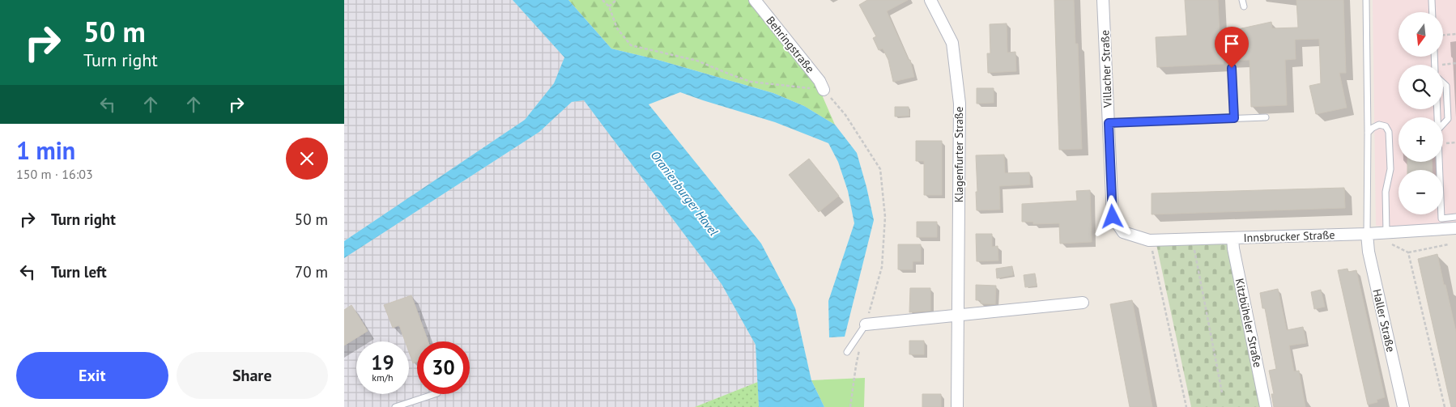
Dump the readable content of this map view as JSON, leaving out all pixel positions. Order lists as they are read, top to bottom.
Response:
{
  "streets": {
    "street": [
      "Behringstraße",
      "Villacher Straße",
      "Klagenfurter Straße",
      "Innsbrucker Straße",
      "Haller Straße",
      "Kitzbüheler Straße"
    ]
  },
  "crossings": [
    ["Villacher Straße", "Innsbrucker Straße"],
    ["Innsbrucker Straße", "Haller Straße"],
    ["Innsbrucker Straße", "Kitzbüheler Straße"]
  ],
  "water": ["Oranienburger Havel"],
  "north": "bottom",
  "page": {
    "turn": ["50 m", "Turn right"],
    "map_buttons": ["+", "−"],
    "heading": ["1 min", "150 m · 16:03"],
    "list": [
      {
        "name": "Turn right",
        "value": "50 m"
      },
      {
        "name": "Turn left",
        "value": "70 m"
      }
    ],
    "speed": "19 km/h",
    "limit": "30",
    "buttons": ["Exit", "Share"]
  }
}
